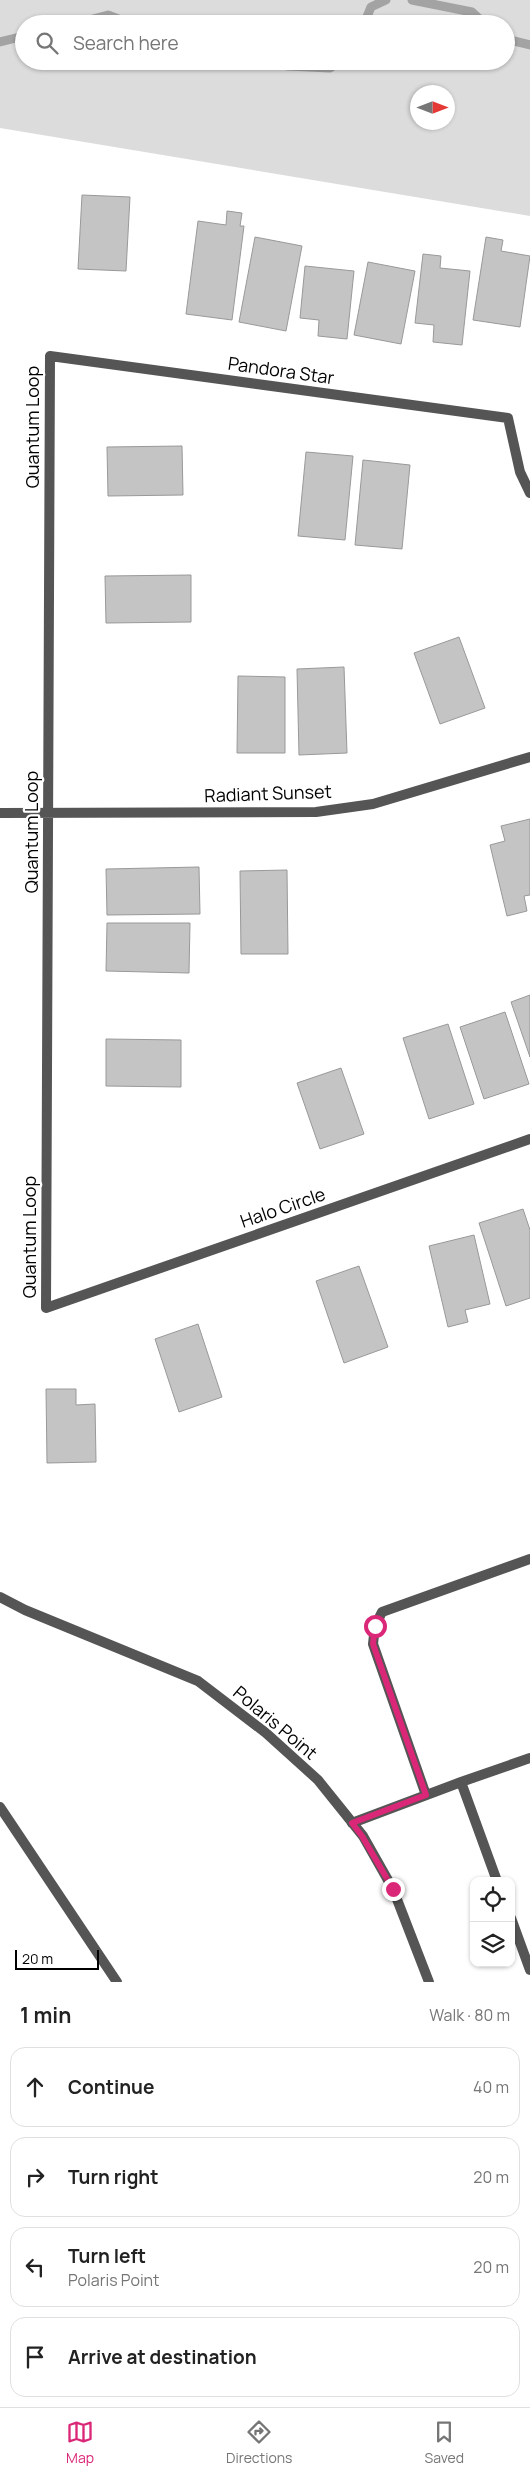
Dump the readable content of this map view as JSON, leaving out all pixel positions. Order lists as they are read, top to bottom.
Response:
{
  "streets": {
    "street": [
      "Pandora Star",
      "Quantum Loop",
      "Radiant Sunset",
      "Halo Circle",
      "Polaris Point"
    ]
  },
  "crossings": [
    ["Pandora Star", "Quantum Loop"],
    ["Quantum Loop", "Radiant Sunset"],
    ["Quantum Loop", "Halo Circle"]
  ],
  "scale_bar": "20 m",
  "north": "right",
  "page": {
    "search": "Search here",
    "scale": "20 m",
    "heading": ["1 min", "Walk · 80 m"],
    "list": [
      ["Continue", "40 m"],
      ["Turn right", "20 m"],
      ["Turn left", "Polaris Point", "20 m"],
      "Arrive at destination"
    ],
    "nav": ["Map", "Directions", "Saved"]
  }
}
